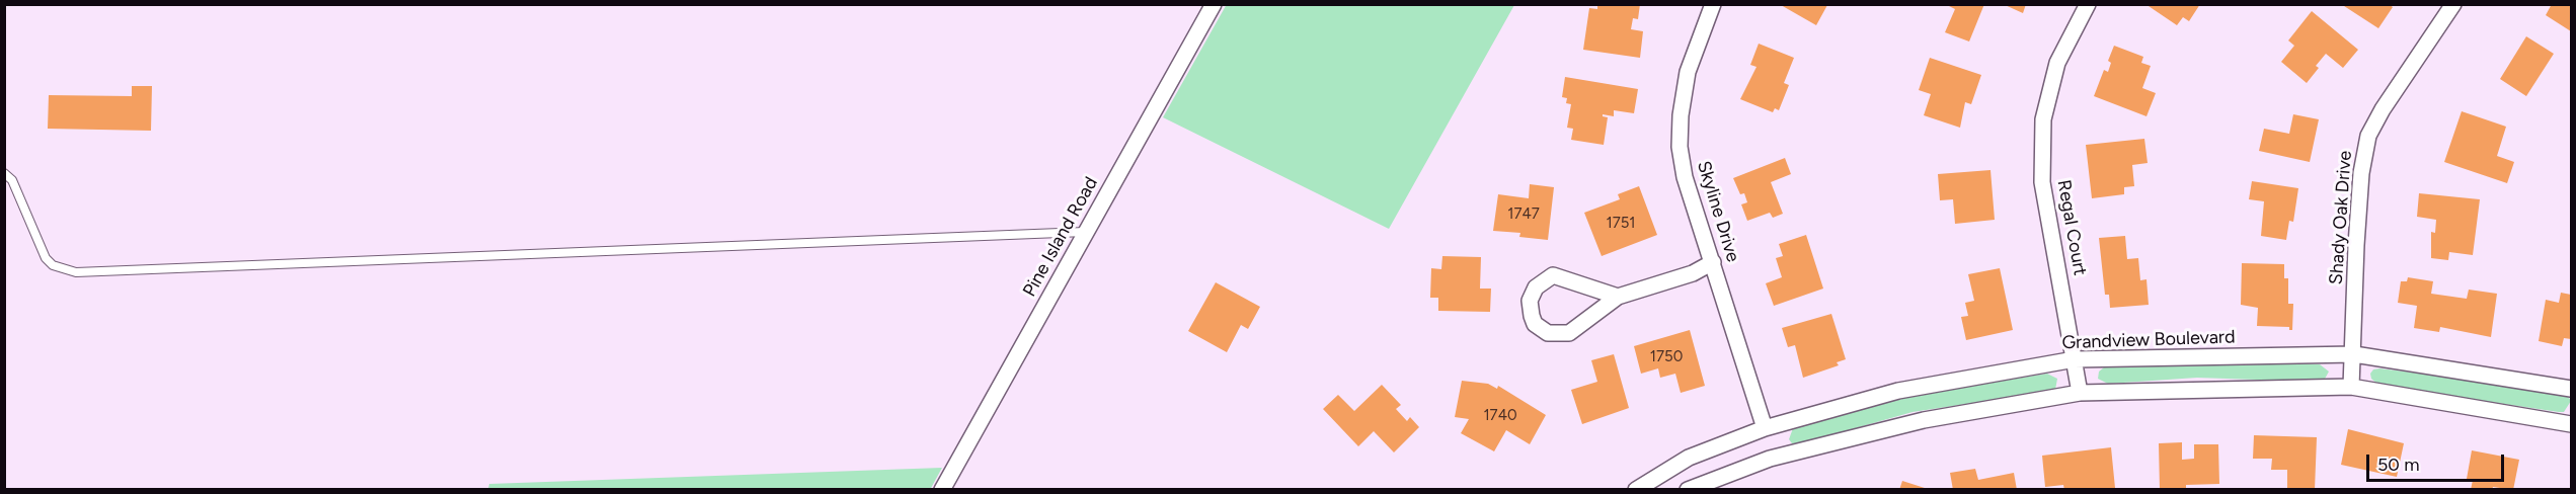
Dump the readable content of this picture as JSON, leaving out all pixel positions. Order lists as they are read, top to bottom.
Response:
{
  "streets": {
    "street": [
      "Skyline Drive",
      "Shady Oak Drive",
      "Regal Court",
      "Pine Island Road",
      "Grandview Boulevard"
    ]
  },
  "crossings": [
    ["Skyline Drive", "Grandview Boulevard"],
    ["Shady Oak Drive", "Grandview Boulevard"],
    ["Regal Court", "Grandview Boulevard"]
  ],
  "house_numbers": [
    "1747",
    "1751",
    "1750",
    "1740"
  ],
  "scale_bar": "50 m"
}
